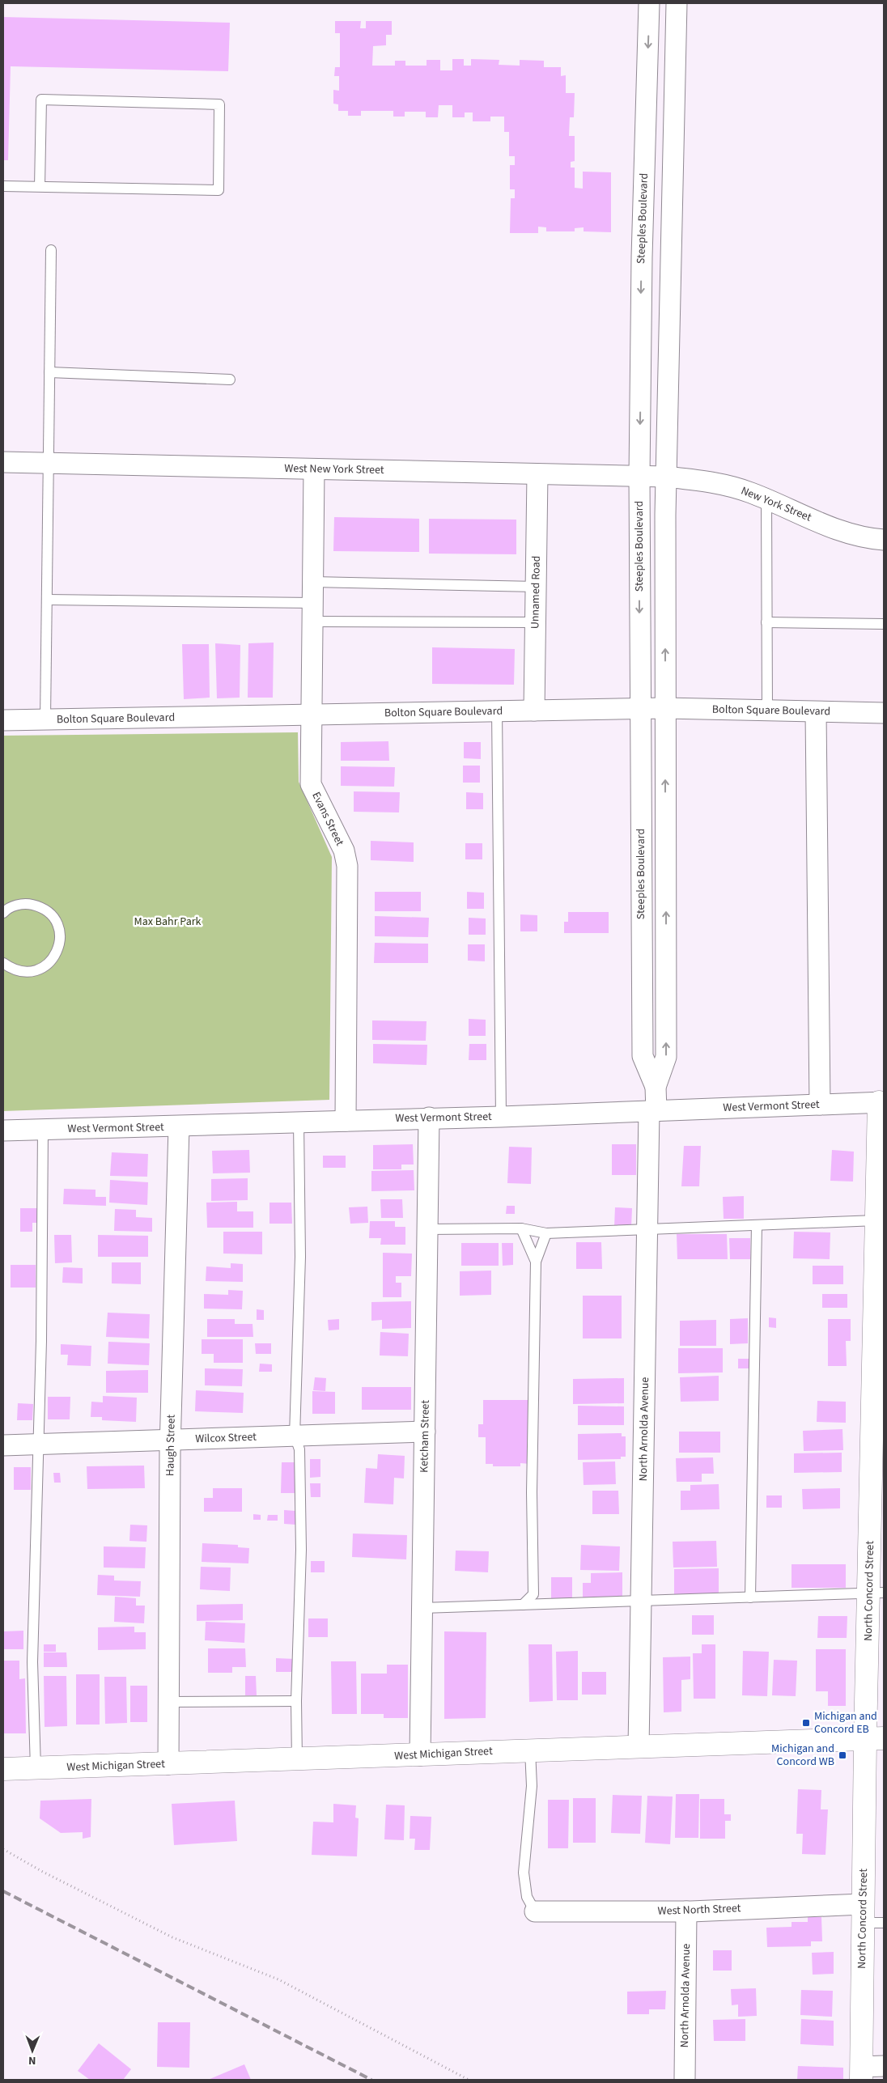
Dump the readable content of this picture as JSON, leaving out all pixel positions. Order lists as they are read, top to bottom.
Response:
{
  "streets": {
    "main road": ["North Concord Street", "West Michigan Street"],
    "street": [
      "Steeples Boulevard",
      "West New York Street",
      "New York Street",
      "Unnamed Road",
      "Bolton Square Boulevard",
      "Evans Street",
      "West Vermont Street",
      "North Arnolda Avenue",
      "Ketcham Street",
      "Wilcox Street",
      "Haugh Street",
      "West North Street"
    ]
  },
  "crossings": [
    ["Steeples Boulevard", "West New York Street"],
    ["Steeples Boulevard", "New York Street"],
    ["Steeples Boulevard", "Bolton Square Boulevard"],
    ["Steeples Boulevard", "West Vermont Street"],
    ["Steeples Boulevard", "North Arnolda Avenue"],
    ["West New York Street", "New York Street"],
    ["West New York Street", "Unnamed Road"],
    ["West New York Street", "Evans Street"],
    ["Unnamed Road", "Bolton Square Boulevard"],
    ["Bolton Square Boulevard", "Evans Street"],
    ["Evans Street", "West Vermont Street"],
    ["West Vermont Street", "North Arnolda Avenue"],
    ["West Vermont Street", "Ketcham Street"],
    ["West Vermont Street", "Haugh Street"],
    ["West Vermont Street", "North Concord Street"],
    ["North Arnolda Avenue", "West Michigan Street"],
    ["North Arnolda Avenue", "West North Street"],
    ["Ketcham Street", "Wilcox Street"],
    ["Ketcham Street", "West Michigan Street"],
    ["Wilcox Street", "Haugh Street"],
    ["Haugh Street", "West Michigan Street"],
    ["North Concord Street", "West Michigan Street"],
    ["North Concord Street", "West North Street"]
  ],
  "parks": ["Max Bahr Park"],
  "places": {
    "transit": ["Michigan and Concord EB", "Michigan and Concord WB"]
  },
  "north": "bottom"
}
